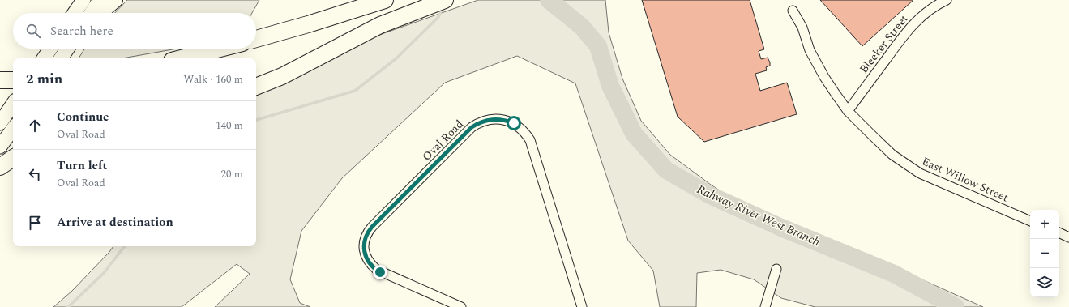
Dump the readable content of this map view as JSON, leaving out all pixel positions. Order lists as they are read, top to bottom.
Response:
{
  "streets": {
    "street": ["Bleeker Street", "Oval Road", "East Willow Street"]
  },
  "crossings": [
    ["Bleeker Street", "East Willow Street"]
  ],
  "water": ["Rahway River West Branch"],
  "page": {
    "search": "Search here",
    "heading": ["2 min", "Walk · 160 m"],
    "list": [
      ["Continue", "Oval Road", "140 m"],
      ["Turn left", "Oval Road", "20 m"],
      "Arrive at destination"
    ],
    "map_buttons": ["+", "−"]
  }
}
